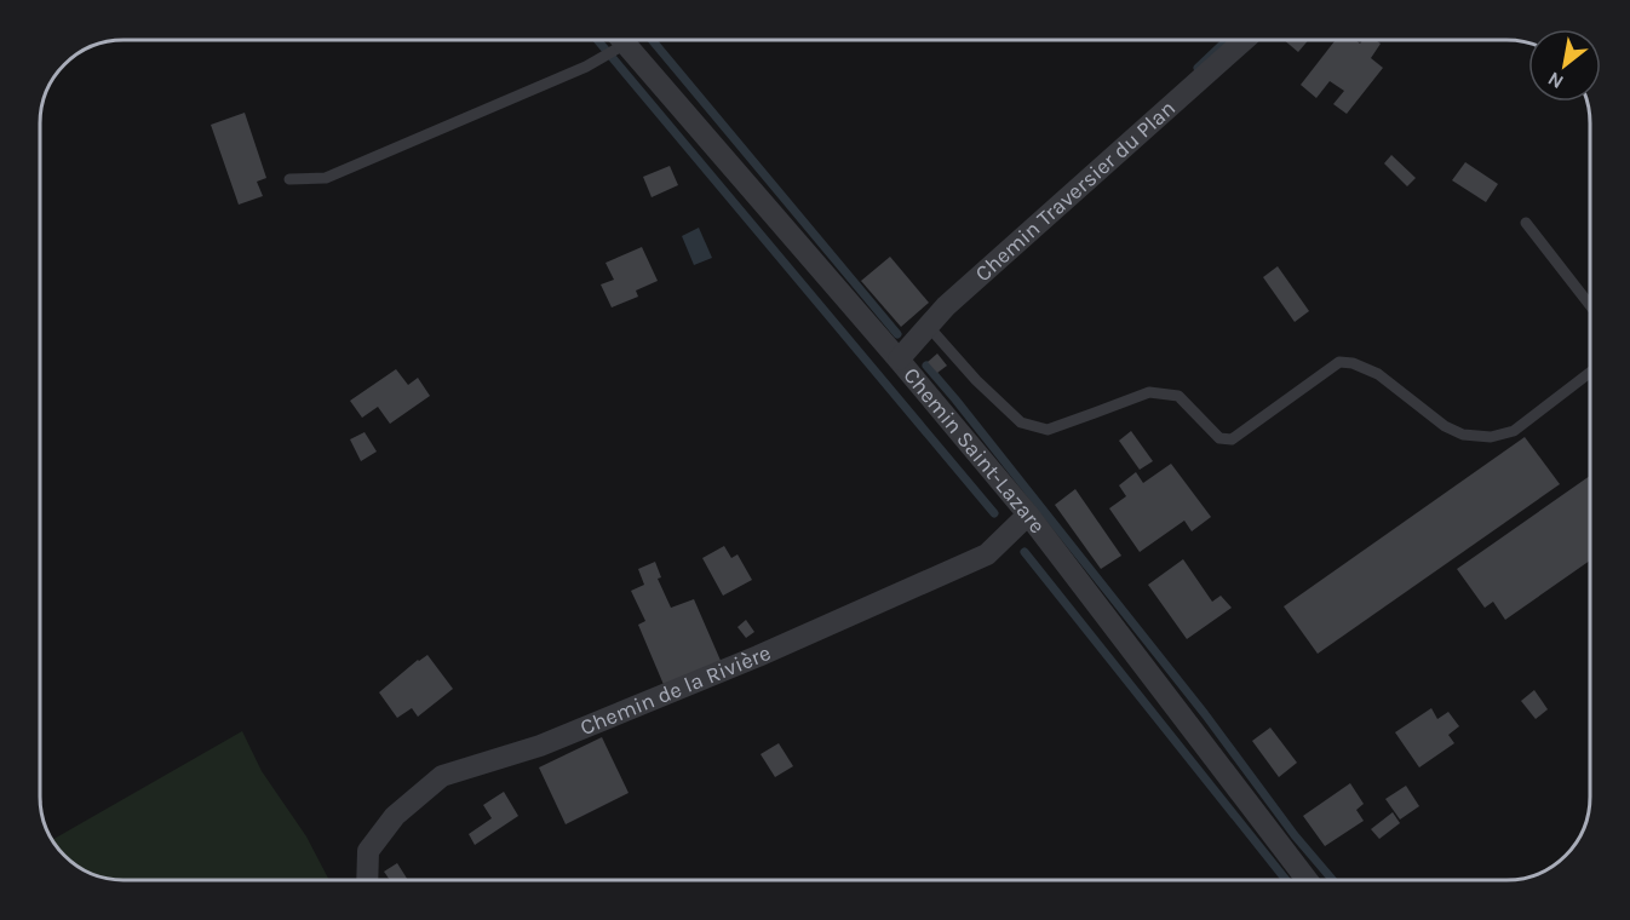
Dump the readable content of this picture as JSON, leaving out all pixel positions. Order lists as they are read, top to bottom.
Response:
{
  "streets": {
    "street": ["Chemin Traversier du Plan", "Chemin Saint-Lazare", "Chemin de la Rivière"]
  },
  "crossings": [
    ["Chemin Traversier du Plan", "Chemin Saint-Lazare"],
    ["Chemin Saint-Lazare", "Chemin de la Rivière"]
  ],
  "north": "bottom left"
}
